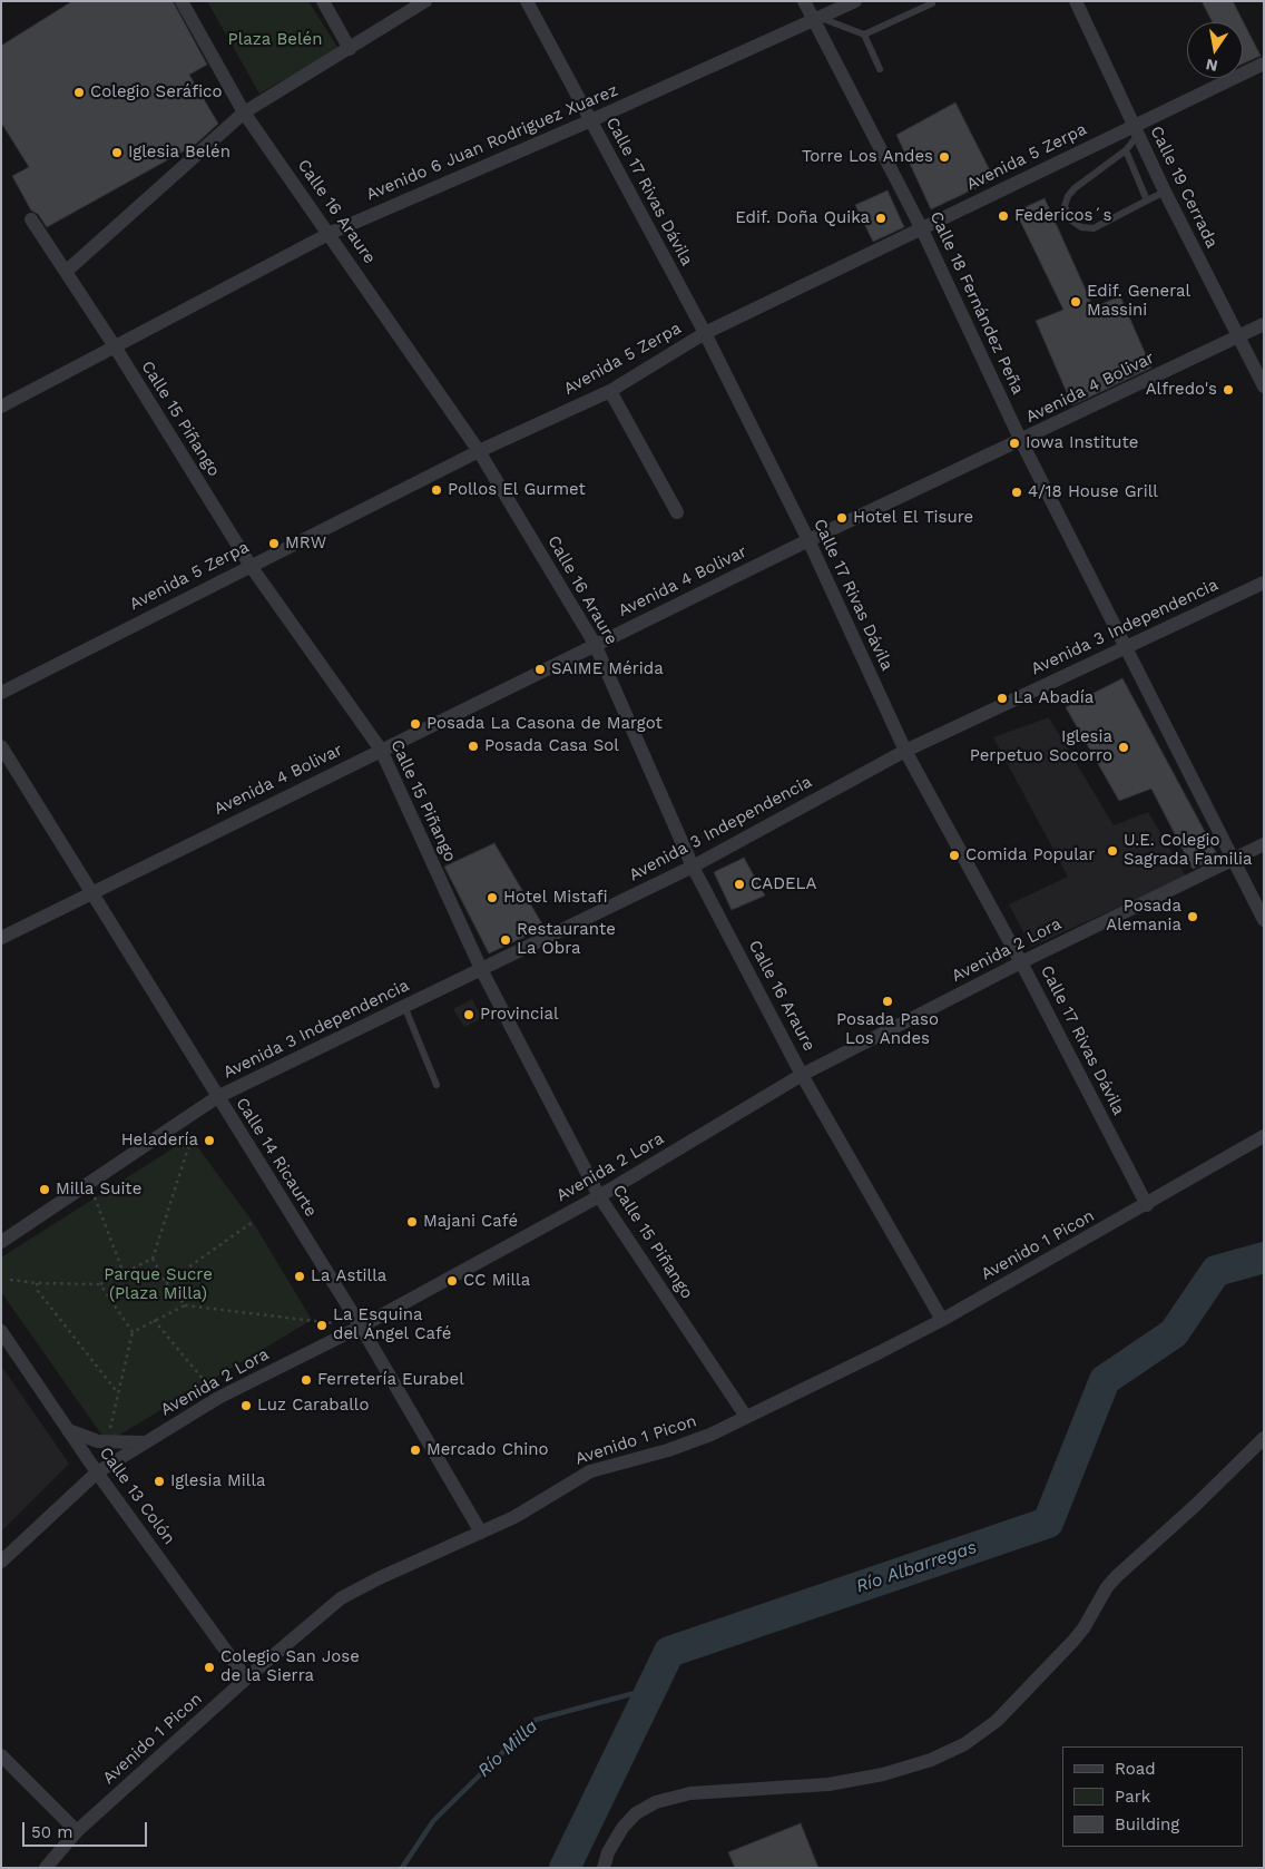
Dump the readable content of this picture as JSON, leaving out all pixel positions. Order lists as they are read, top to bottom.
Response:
{
  "streets": {
    "street": [
      "Avenido 6 Juan Rodriguez Xuarez",
      "Avenida 5 Zerpa",
      "Calle 19 Cerrada",
      "Calle 17 Rivas Dávila",
      "Calle 16 Araure",
      "Calle 18 Fernández Peña",
      "Avenida 4 Bolivar",
      "Calle 15 Piñango",
      "Avenida 3 Independencia",
      "Avenida 2 Lora",
      "Calle 14 Ricaurte",
      "Avenido 1 Picon",
      "Calle 13 Colón"
    ]
  },
  "crossings": [
    ["Avenido 6 Juan Rodriguez Xuarez", "Calle 17 Rivas Dávila"],
    ["Avenido 6 Juan Rodriguez Xuarez", "Calle 16 Araure"],
    ["Avenido 6 Juan Rodriguez Xuarez", "Calle 18 Fernández Peña"],
    ["Avenido 6 Juan Rodriguez Xuarez", "Calle 15 Piñango"],
    ["Avenida 5 Zerpa", "Calle 19 Cerrada"],
    ["Avenida 5 Zerpa", "Calle 17 Rivas Dávila"],
    ["Avenida 5 Zerpa", "Calle 16 Araure"],
    ["Avenida 5 Zerpa", "Calle 18 Fernández Peña"],
    ["Avenida 5 Zerpa", "Calle 15 Piñango"],
    ["Calle 19 Cerrada", "Avenida 4 Bolivar"],
    ["Calle 17 Rivas Dávila", "Avenida 4 Bolivar"],
    ["Calle 17 Rivas Dávila", "Avenida 3 Independencia"],
    ["Calle 17 Rivas Dávila", "Avenida 2 Lora"],
    ["Calle 17 Rivas Dávila", "Avenido 1 Picon"],
    ["Calle 16 Araure", "Avenida 4 Bolivar"],
    ["Calle 16 Araure", "Avenida 3 Independencia"],
    ["Calle 16 Araure", "Avenida 2 Lora"],
    ["Calle 16 Araure", "Avenido 1 Picon"],
    ["Calle 18 Fernández Peña", "Avenida 4 Bolivar"],
    ["Calle 18 Fernández Peña", "Avenida 3 Independencia"],
    ["Calle 18 Fernández Peña", "Avenida 2 Lora"],
    ["Avenida 4 Bolivar", "Calle 15 Piñango"],
    ["Avenida 4 Bolivar", "Calle 14 Ricaurte"],
    ["Calle 15 Piñango", "Avenida 3 Independencia"],
    ["Calle 15 Piñango", "Avenida 2 Lora"],
    ["Calle 15 Piñango", "Avenido 1 Picon"],
    ["Avenida 3 Independencia", "Calle 14 Ricaurte"],
    ["Avenida 2 Lora", "Calle 14 Ricaurte"],
    ["Avenida 2 Lora", "Calle 13 Colón"],
    ["Calle 14 Ricaurte", "Avenido 1 Picon"],
    ["Avenido 1 Picon", "Calle 13 Colón"]
  ],
  "water": ["Río Albarregas", "Río Milla"],
  "parks": ["Plaza Belén", "Parque Sucre (Plaza Milla)"],
  "places": [
    "Colegio Seráfico",
    "Iglesia Belén",
    "Torre Los Andes",
    "Federicos´s",
    "Edif. Doña Quika",
    "Edif. General Massini",
    "Alfredo's",
    "Iowa Institute",
    "Pollos El Gurmet",
    "4/18 House Grill",
    "Hotel El Tisure",
    "MRW",
    "SAIME Mérida",
    "La Abadía",
    "Posada La Casona de Margot",
    "Posada Casa Sol",
    "Iglesia Perpetuo Socorro",
    "U.E. Colegio Sagrada Familia",
    "Comida Popular",
    "CADELA",
    "Hotel Mistafi",
    "Posada Alemania",
    "Restaurante La Obra",
    "Posada Paso Los Andes",
    "Provincial",
    "Heladería",
    "Milla Suite",
    "Majani Café",
    "La Astilla",
    "CC Milla",
    "La Esquina del Ángel Café",
    "Ferretería Eurabel",
    "Luz Caraballo",
    "Mercado Chino",
    "Iglesia Milla",
    "Colegio San Jose de la Sierra"
  ],
  "legend": ["Road", "Park", "Building"],
  "scale_bar": "50 m",
  "north": "bottom"
}
